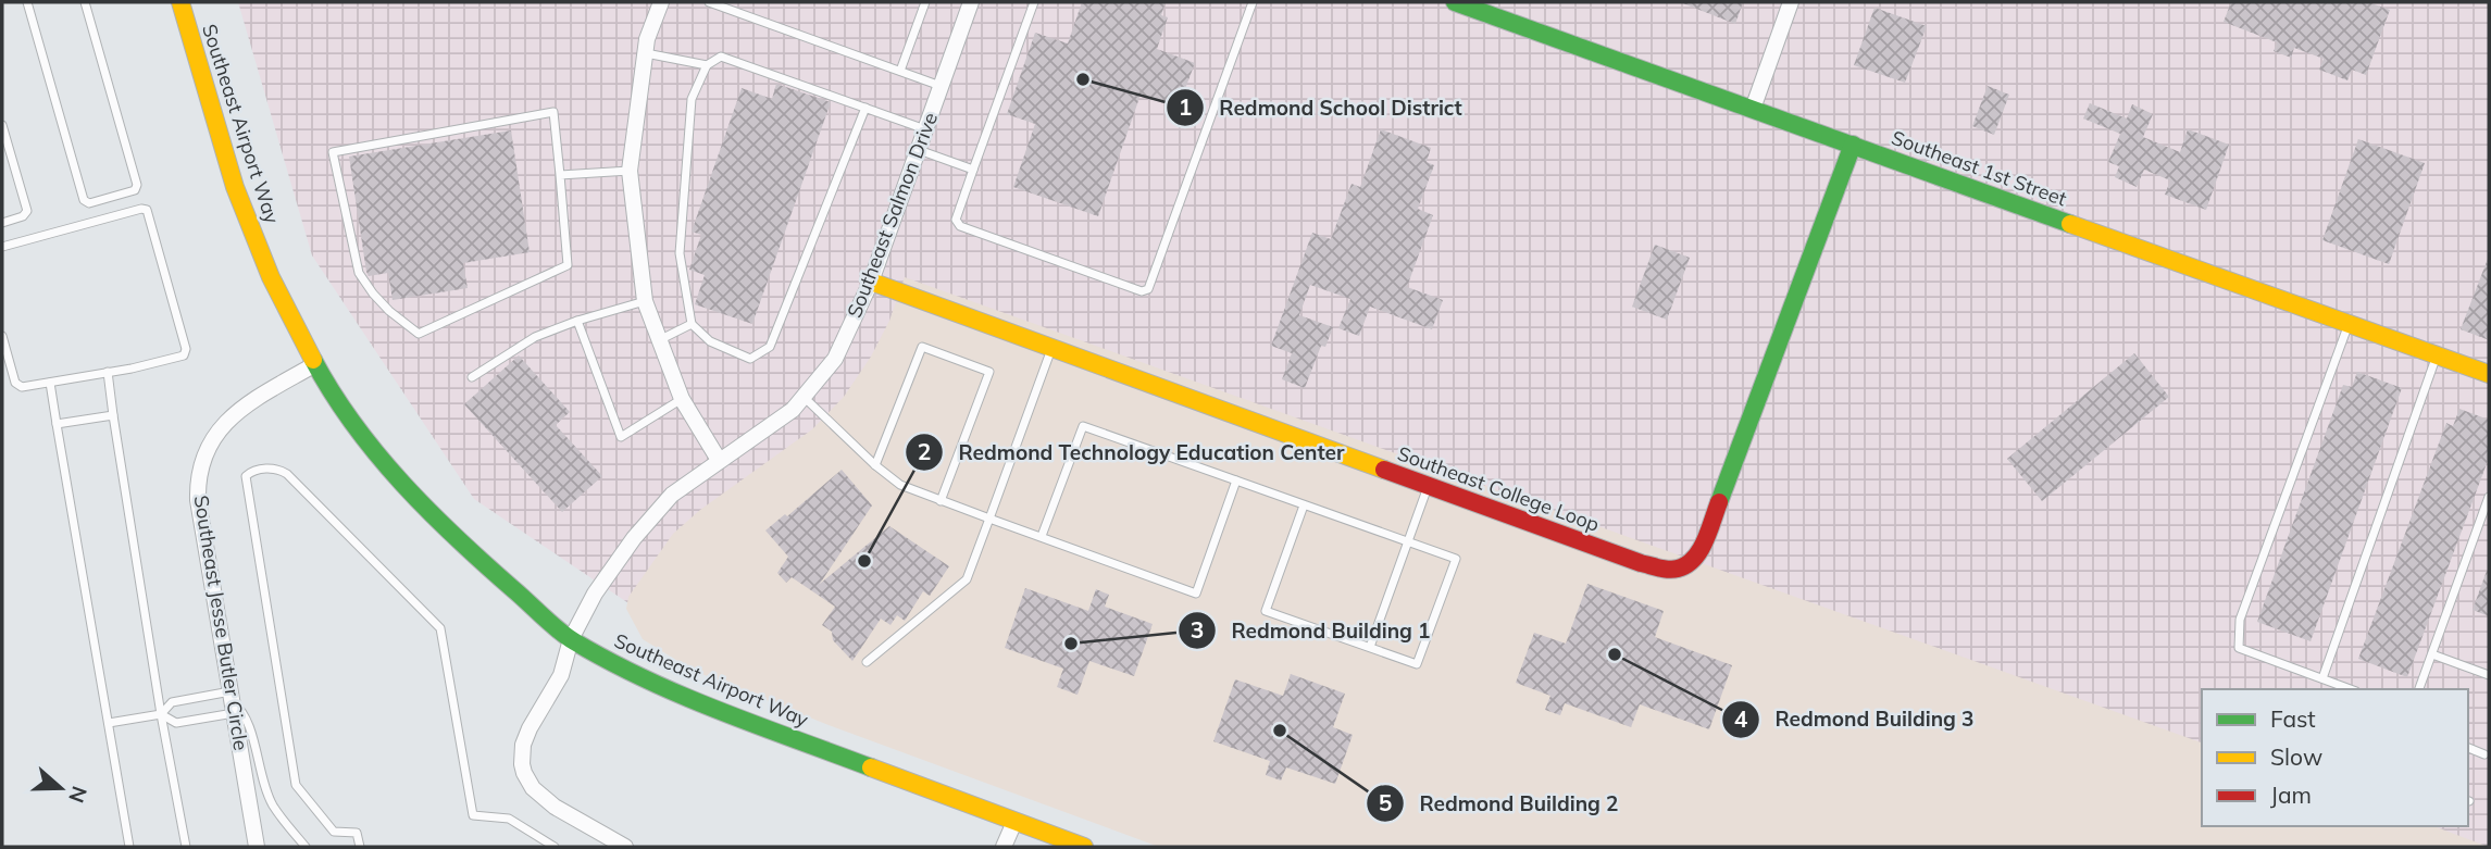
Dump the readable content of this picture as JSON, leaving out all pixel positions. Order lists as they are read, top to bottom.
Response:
{
  "streets": {
    "street": [
      "Southeast Airport Way",
      "Southeast 1st Street",
      "Southeast Salmon Drive",
      "Southeast College Loop",
      "Southeast Jesse Butler Circle"
    ]
  },
  "crossings": [
    ["Southeast Airport Way", "Southeast Salmon Drive"],
    ["Southeast Airport Way", "Southeast Jesse Butler Circle"],
    ["Southeast 1st Street", "Southeast College Loop"],
    ["Southeast Salmon Drive", "Southeast College Loop"]
  ],
  "places": [
    "Redmond School District",
    "Redmond Technology Education Center",
    "Redmond Building 1",
    "Redmond Building 3",
    "Redmond Building 2"
  ],
  "legend": ["Fast", "Slow", "Jam"],
  "north": "right"
}
